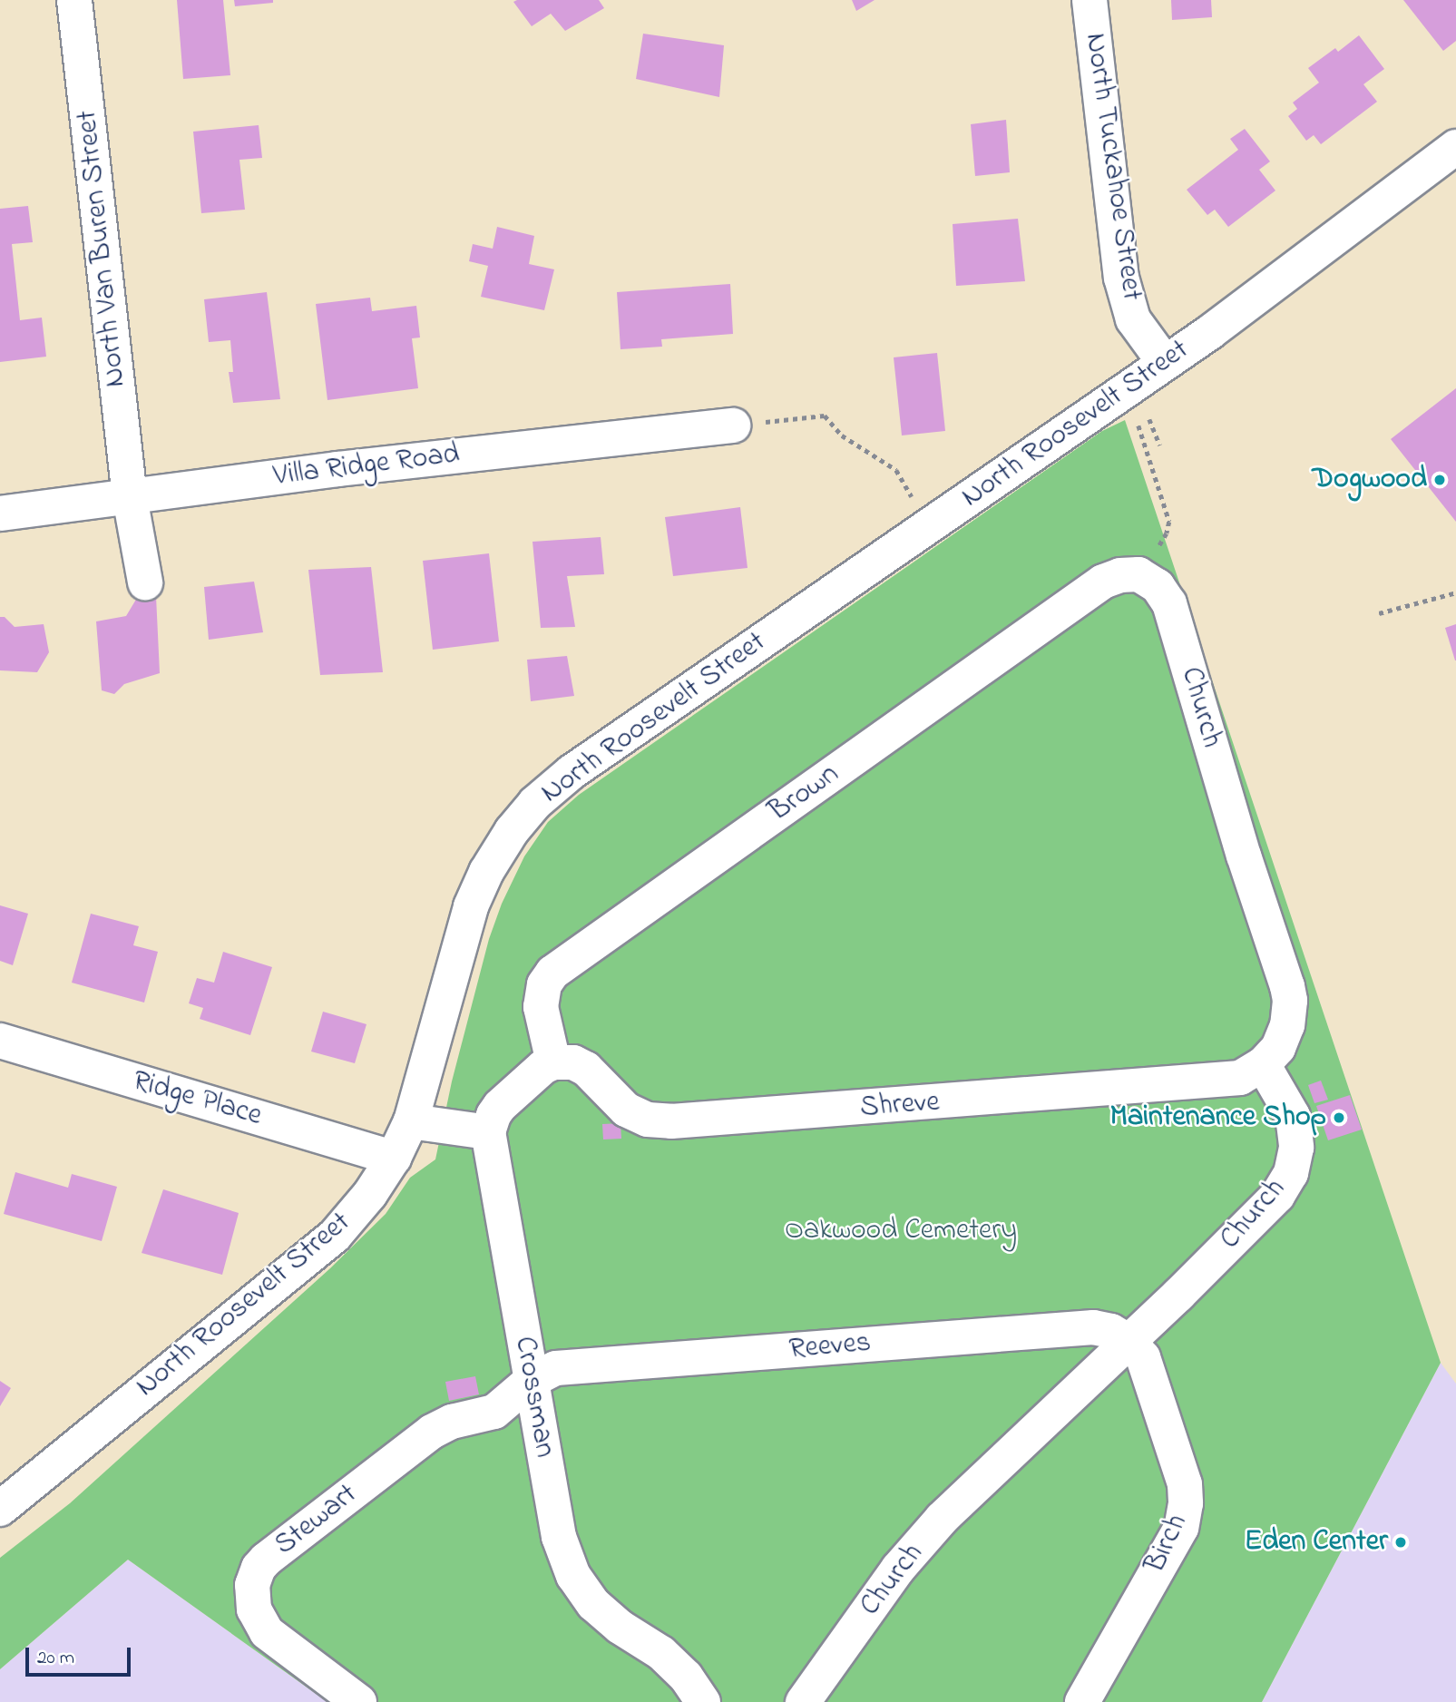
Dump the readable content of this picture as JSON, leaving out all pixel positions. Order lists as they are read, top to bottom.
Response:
{
  "streets": {
    "street": [
      "North Tuckahoe Street",
      "North Van Buren Street",
      "North Roosevelt Street",
      "Villa Ridge Road",
      "Church",
      "Brown",
      "Ridge Place",
      "Shreve",
      "Reeves",
      "Crossman",
      "Stewart",
      "Birch"
    ]
  },
  "crossings": [
    ["North Tuckahoe Street", "North Roosevelt Street"],
    ["North Van Buren Street", "Villa Ridge Road"],
    ["North Roosevelt Street", "Ridge Place"],
    ["Church", "Brown"],
    ["Church", "Shreve"],
    ["Church", "Reeves"],
    ["Church", "Birch"],
    ["Brown", "Shreve"],
    ["Reeves", "Crossman"],
    ["Reeves", "Stewart"],
    ["Reeves", "Birch"],
    ["Crossman", "Stewart"]
  ],
  "parks": ["Oakwood Cemetery"],
  "places": ["Dogwood", "Maintenance Shop", "Eden Center"],
  "scale_bar": "20 m"
}
